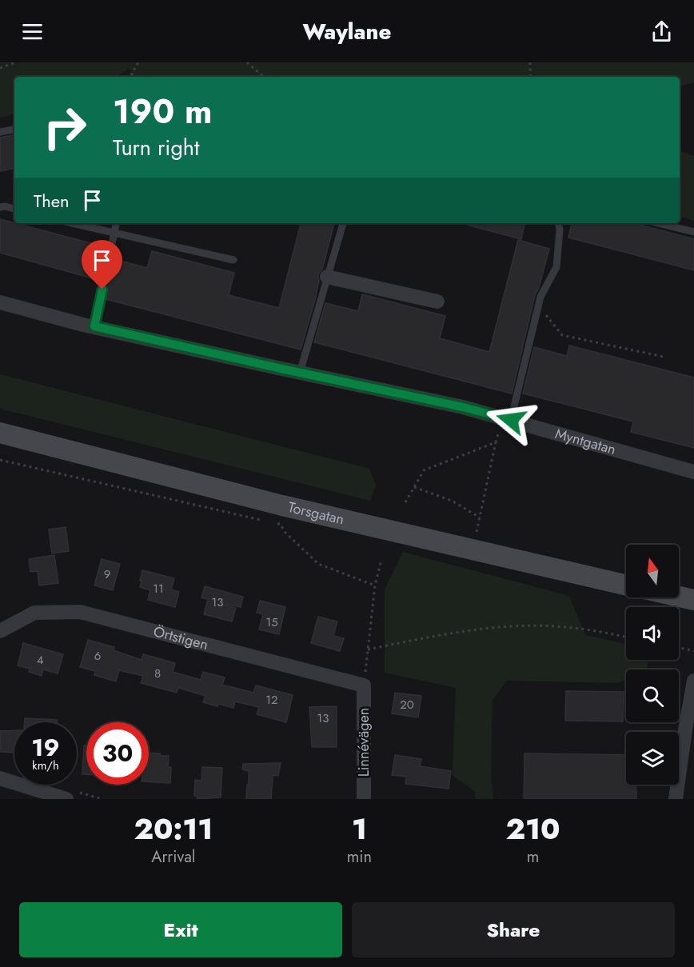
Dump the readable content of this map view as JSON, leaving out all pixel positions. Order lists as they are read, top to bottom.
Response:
{
  "streets": {
    "main road": ["Torsgatan"],
    "street": ["Myntgatan", "Örtstigen", "Linnévägen"]
  },
  "crossings": [
    ["Örtstigen", "Linnévägen"]
  ],
  "house_numbers": [
    "9",
    "11",
    "13",
    "15",
    "6",
    "4",
    "8",
    "12",
    "20",
    "13"
  ],
  "north": "top",
  "page": {
    "header": "Waylane",
    "turn": ["190 m", "Turn right"],
    "then": "Then",
    "speed": "19 km/h",
    "limit": "30",
    "eta": [
      "20:11",
      "Arrival",
      "1",
      "min",
      "210",
      "m"
    ],
    "buttons": ["Exit", "Share"]
  }
}
